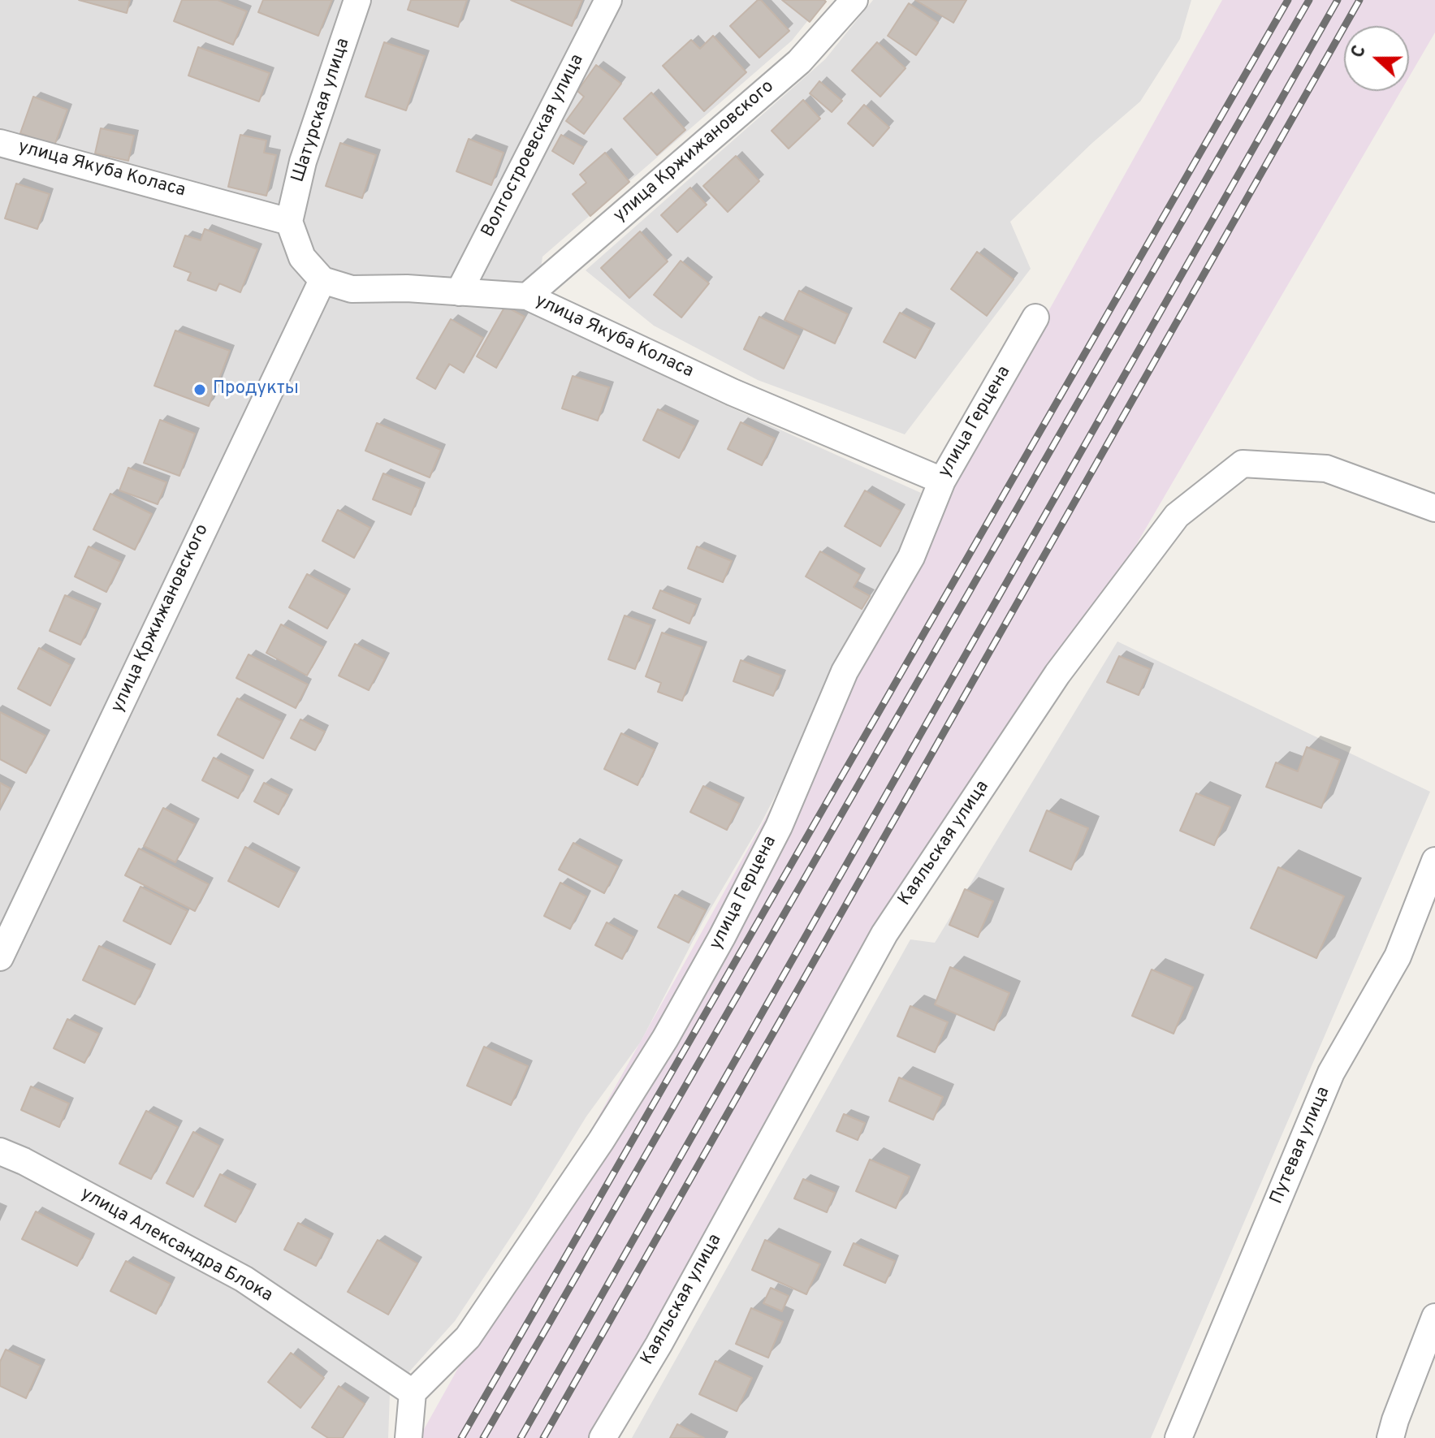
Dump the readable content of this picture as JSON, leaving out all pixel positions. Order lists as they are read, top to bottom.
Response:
{
  "streets": {
    "street": [
      "Шатурская улица",
      "Волгостроевская улица",
      "улица Кржижановского",
      "улица Якуба Коласа",
      "улица Герцена",
      "Каяльская улица",
      "Путевая улица",
      "улица Александра Блока"
    ]
  },
  "crossings": [
    ["Шатурская улица", "улица Якуба Коласа"],
    ["Волгостроевская улица", "улица Якуба Коласа"],
    ["улица Кржижановского", "улица Якуба Коласа"],
    ["улица Якуба Коласа", "улица Герцена"],
    ["улица Герцена", "улица Александра Блока"]
  ],
  "places": ["Продукты"],
  "north": "left"
}
